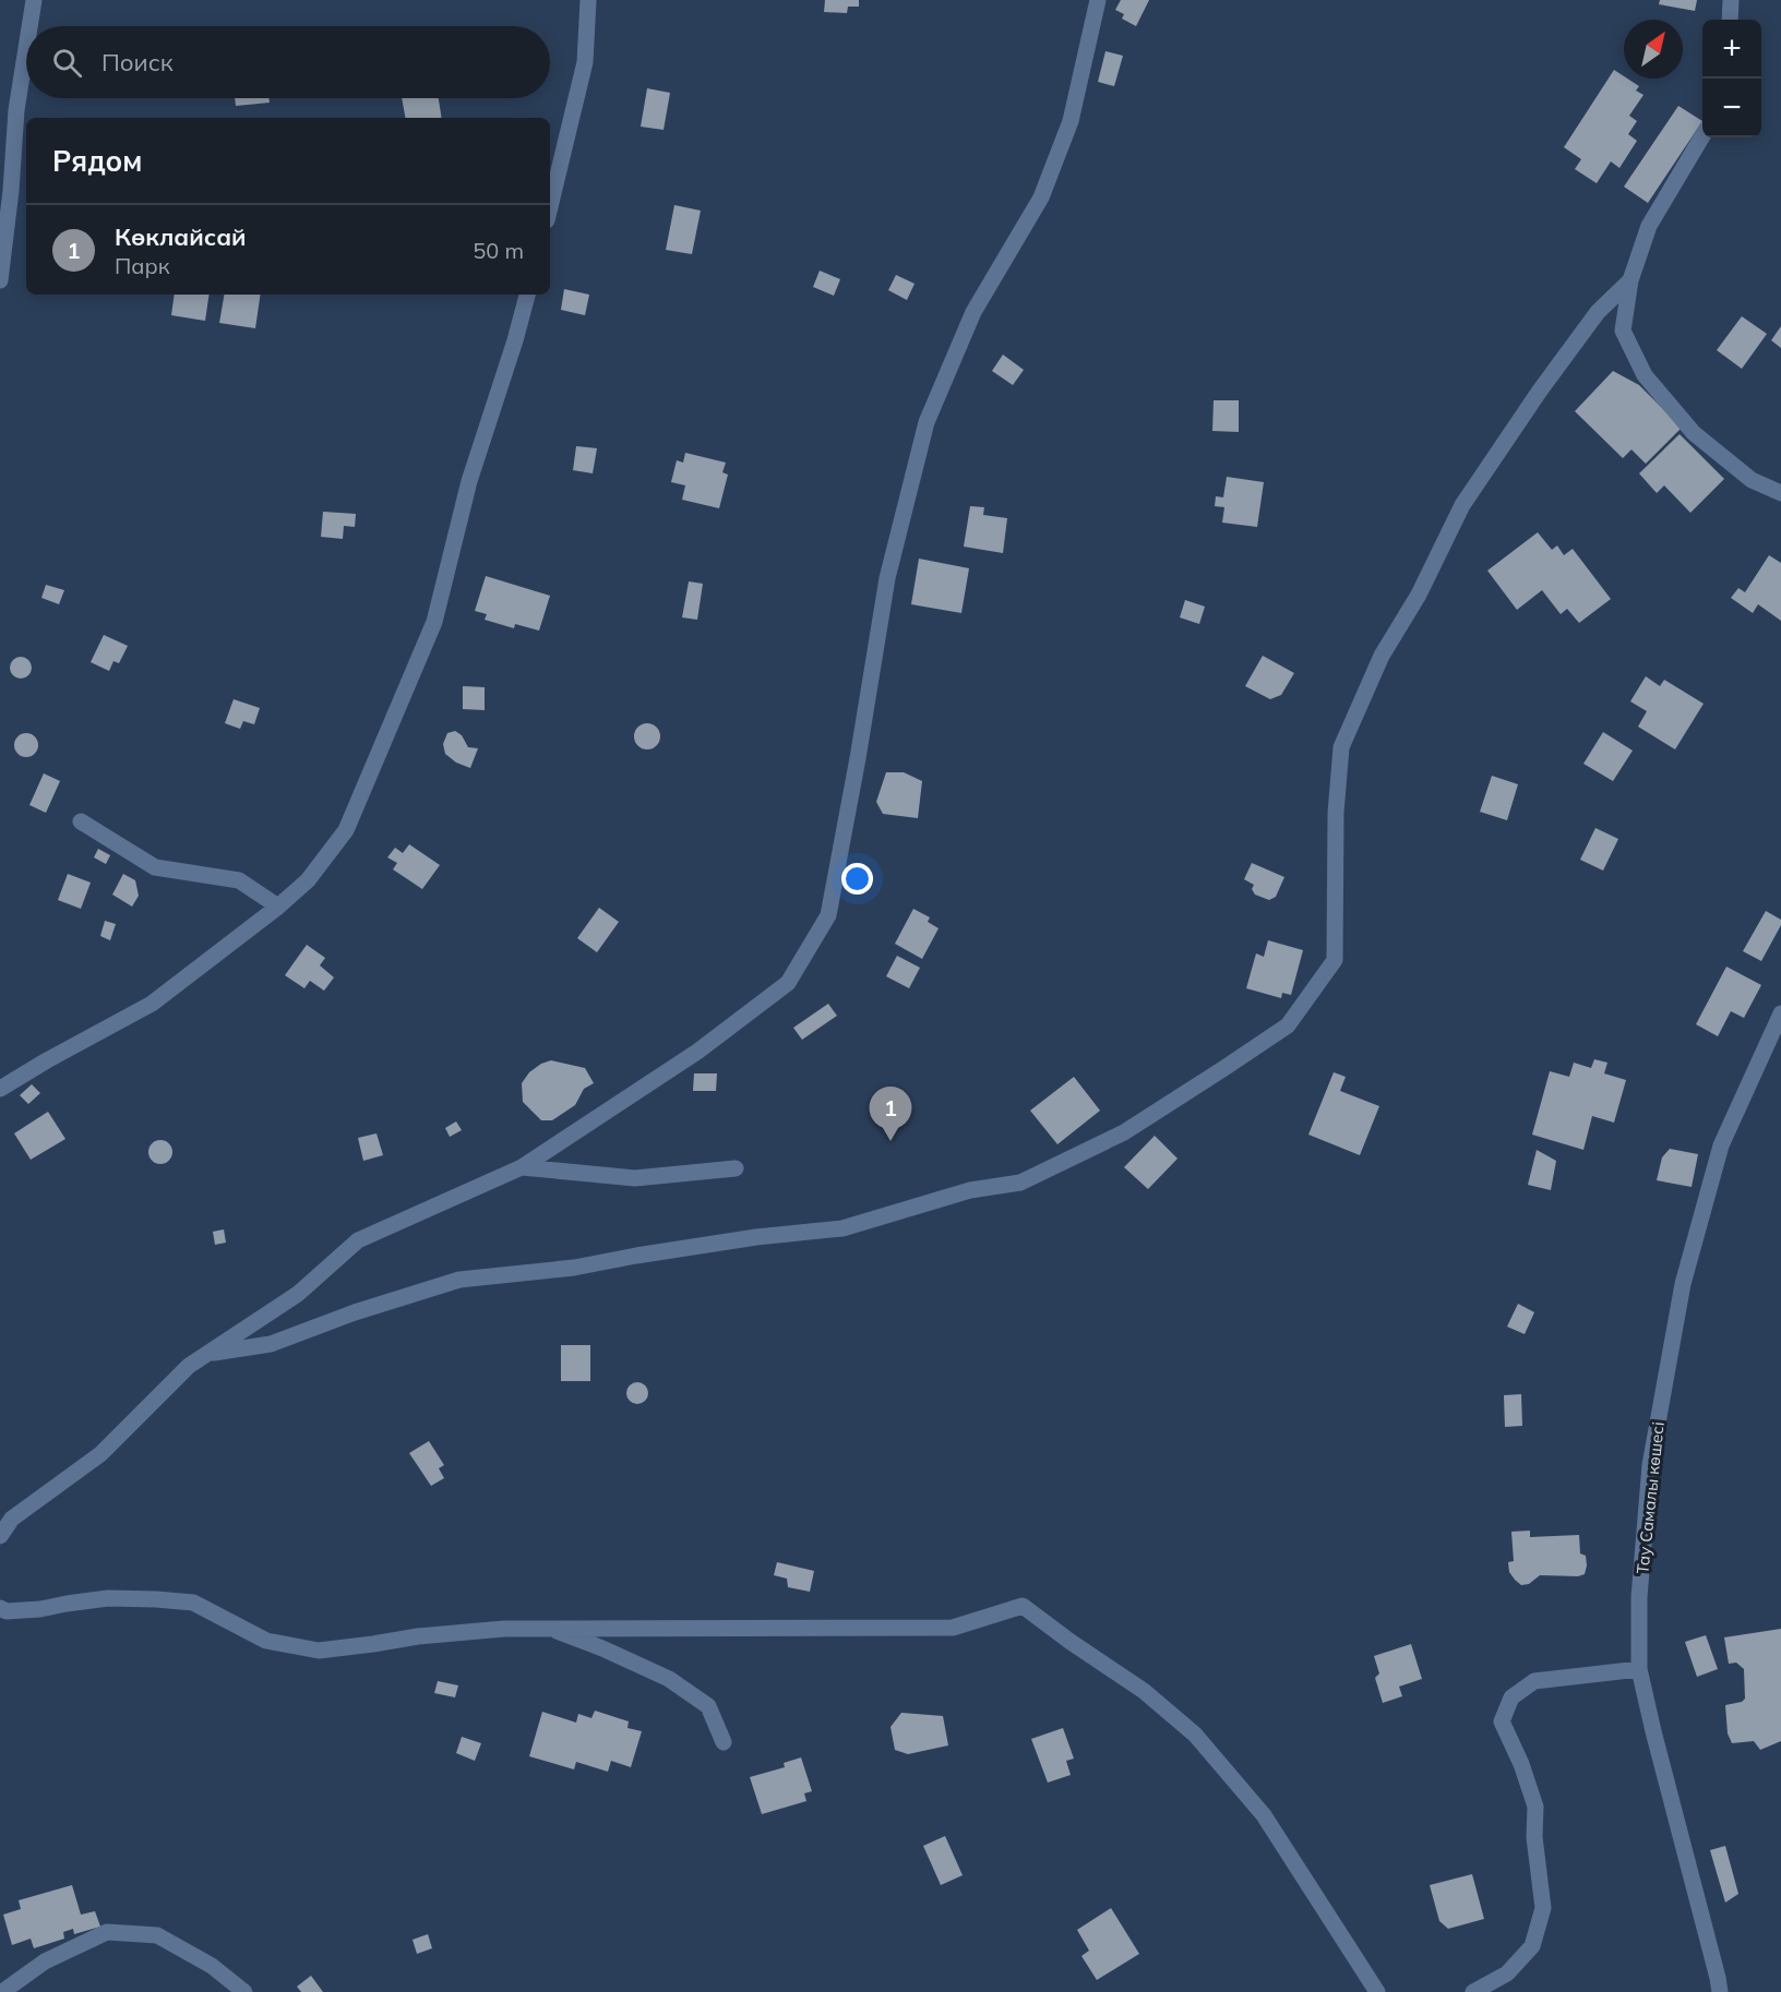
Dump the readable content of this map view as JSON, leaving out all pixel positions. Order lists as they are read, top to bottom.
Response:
{
  "streets": {
    "street": ["Тау Самалы көшесі"]
  },
  "north": "top right",
  "page": {
    "map_buttons": ["+", "−"],
    "search": "Поиск",
    "heading": "Рядом",
    "list": [
      {
        "mark": "1",
        "name": "Көклайсай",
        "note": "Парк",
        "value": "50 m"
      }
    ],
    "pins": "1"
  }
}
